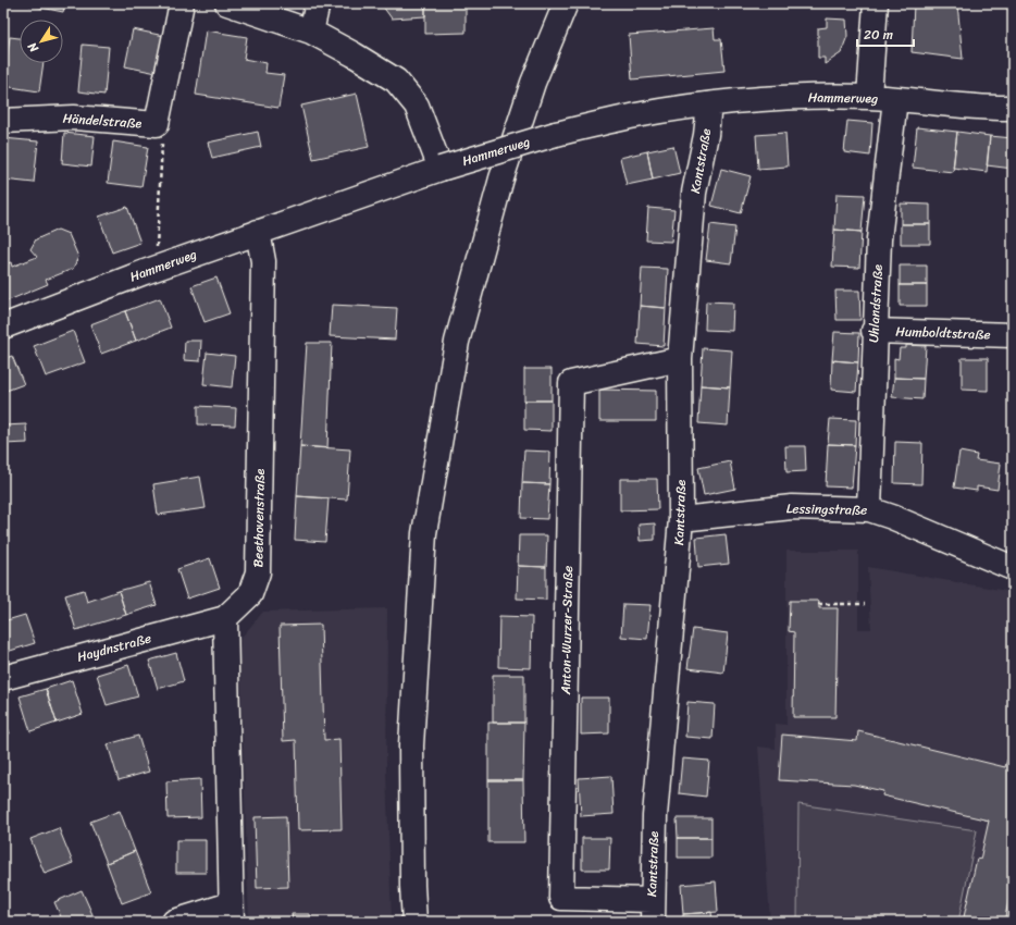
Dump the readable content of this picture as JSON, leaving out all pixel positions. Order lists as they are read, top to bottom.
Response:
{
  "streets": {
    "street": [
      "Hammerweg",
      "Händelstraße",
      "Kantstraße",
      "Uhlandstraße",
      "Humboldtstraße",
      "Lessingstraße",
      "Beethovenstraße",
      "Anton-Wurzer-Straße",
      "Haydnstraße"
    ]
  },
  "crossings": [
    ["Hammerweg", "Kantstraße"],
    ["Hammerweg", "Uhlandstraße"],
    ["Hammerweg", "Beethovenstraße"],
    ["Kantstraße", "Lessingstraße"],
    ["Kantstraße", "Anton-Wurzer-Straße"],
    ["Uhlandstraße", "Humboldtstraße"],
    ["Uhlandstraße", "Lessingstraße"],
    ["Beethovenstraße", "Haydnstraße"]
  ],
  "scale_bar": "20 m",
  "north": "bottom left"
}
